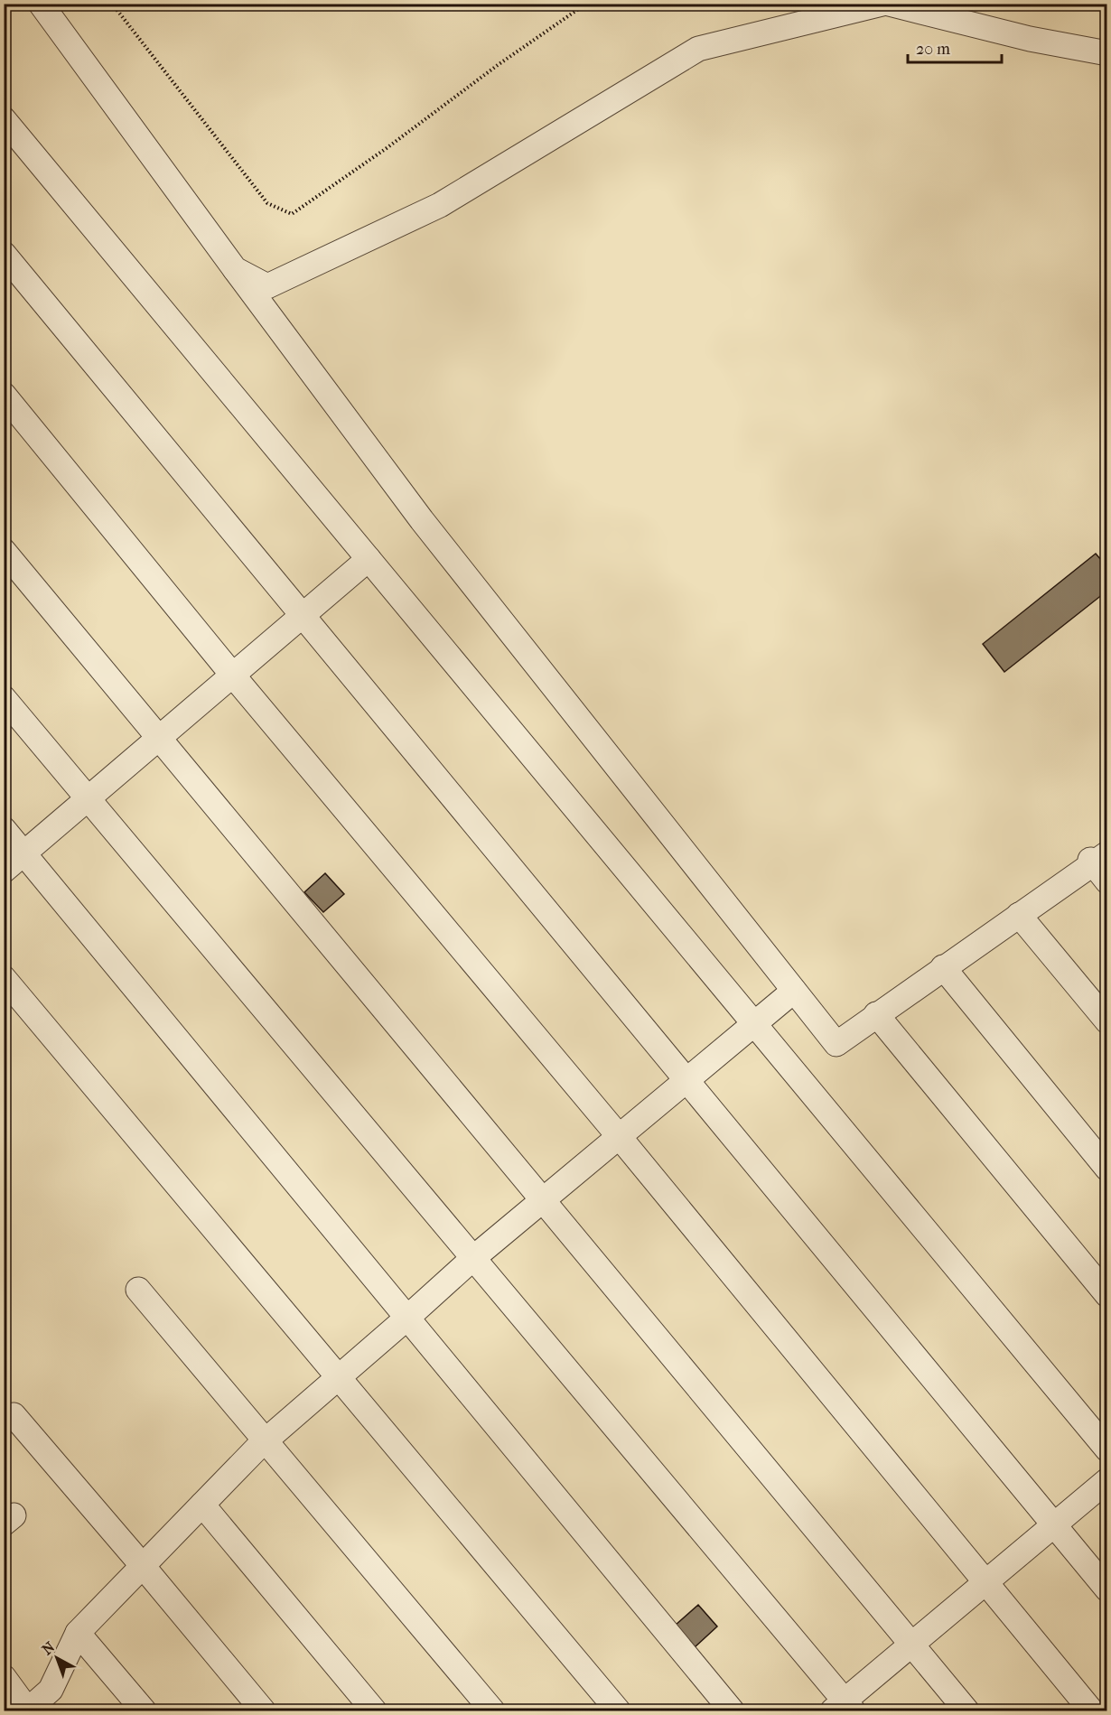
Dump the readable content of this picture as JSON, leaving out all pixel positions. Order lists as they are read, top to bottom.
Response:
{
  "scale_bar": "20 m",
  "north": "top left"
}
